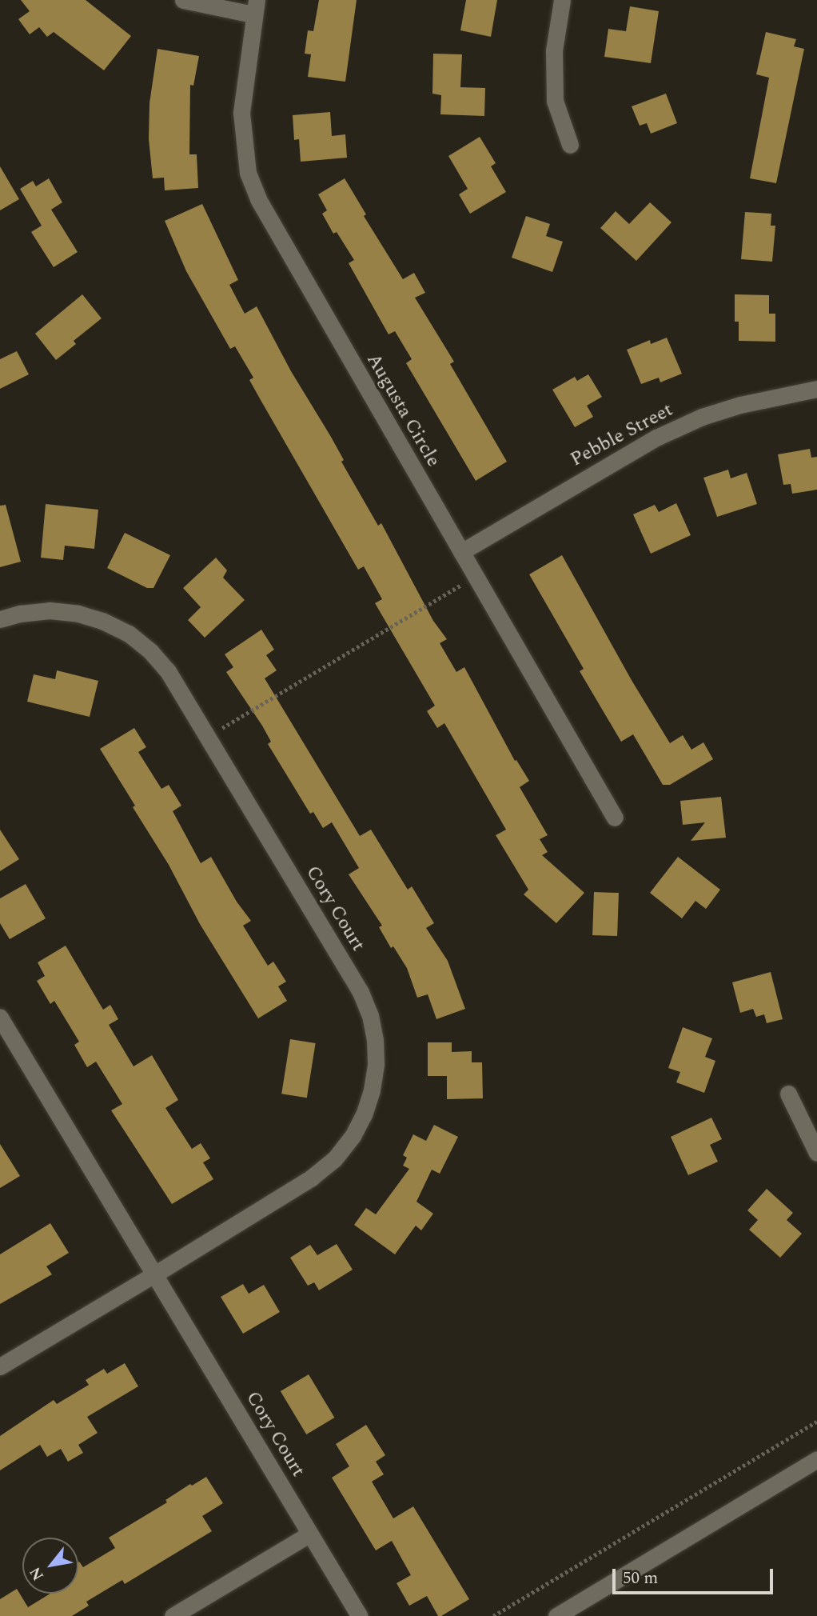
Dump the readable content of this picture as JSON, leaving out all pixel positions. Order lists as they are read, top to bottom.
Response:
{
  "streets": {
    "street": ["Augusta Circle", "Pebble Street", "Cory Court"]
  },
  "crossings": [
    ["Augusta Circle", "Pebble Street"]
  ],
  "scale_bar": "50 m",
  "north": "bottom left"
}
